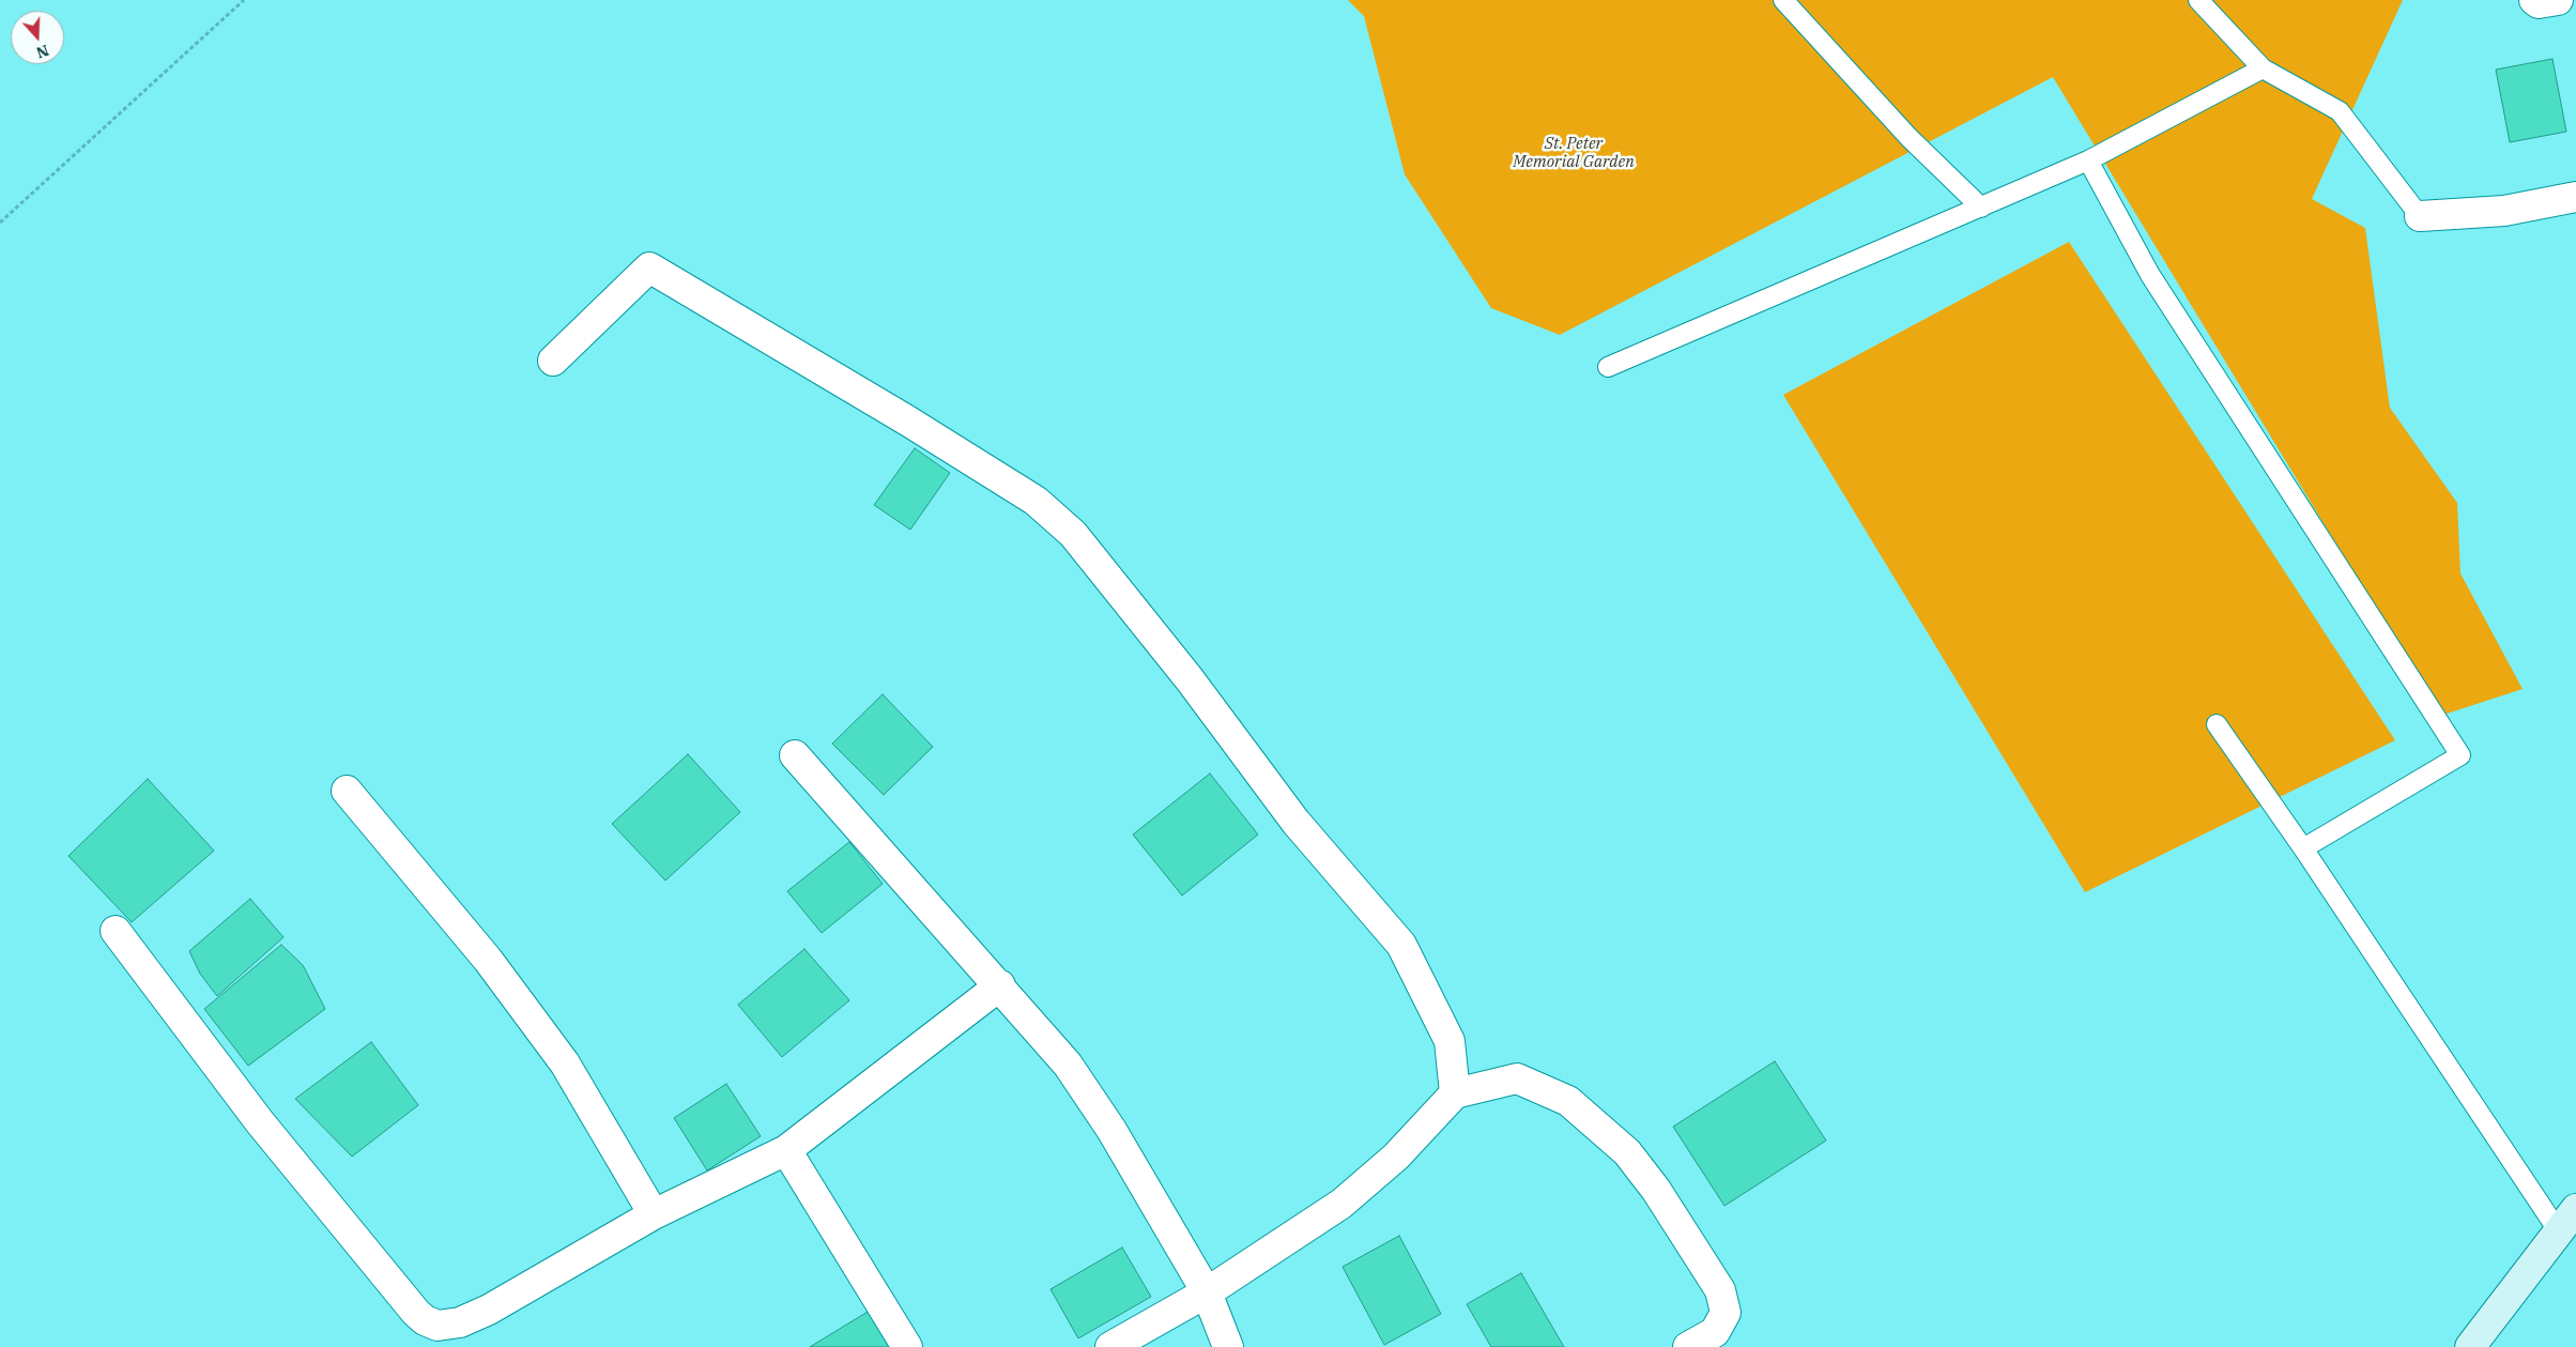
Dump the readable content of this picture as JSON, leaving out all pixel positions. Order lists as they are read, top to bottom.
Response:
{
  "parks": ["St. Peter Memorial Garden"],
  "north": "bottom"
}
